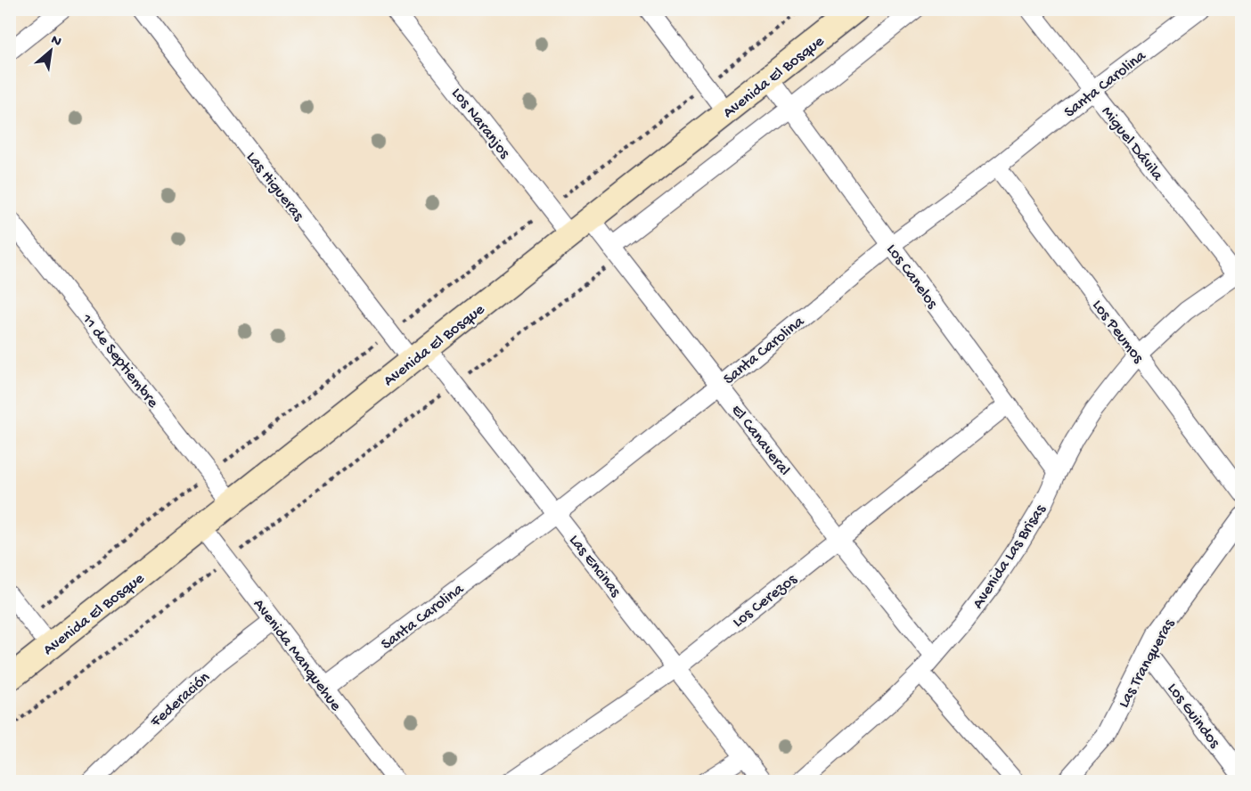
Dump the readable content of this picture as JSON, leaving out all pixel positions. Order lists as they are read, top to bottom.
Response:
{
  "streets": {
    "main road": ["Avenida El Bosque"],
    "street": [
      "Santa Carolina",
      "Los Naranjos",
      "Miguel Dávila",
      "Las Higueras",
      "Los Canelos",
      "Los Peumos",
      "11 de Septiembre",
      "El Canaveral",
      "Avenida Las Brisas",
      "Las Encinas",
      "Los Cerezos",
      "Avenida Manquehue",
      "Las Tranqueras",
      "Federación",
      "Los Guindos"
    ]
  },
  "crossings": [
    ["Avenida El Bosque", "Los Naranjos"],
    ["Avenida El Bosque", "Las Higueras"],
    ["Avenida El Bosque", "Los Canelos"],
    ["Avenida El Bosque", "11 de Septiembre"],
    ["Avenida El Bosque", "El Canaveral"],
    ["Avenida El Bosque", "Las Encinas"],
    ["Avenida El Bosque", "Avenida Manquehue"],
    ["Santa Carolina", "Miguel Dávila"],
    ["Santa Carolina", "Los Canelos"],
    ["Santa Carolina", "Los Peumos"],
    ["Santa Carolina", "El Canaveral"],
    ["Santa Carolina", "Las Encinas"],
    ["Santa Carolina", "Avenida Manquehue"],
    ["Los Naranjos", "El Canaveral"],
    ["Miguel Dávila", "Avenida Las Brisas"],
    ["Las Higueras", "Las Encinas"],
    ["Los Canelos", "Avenida Las Brisas"],
    ["Los Canelos", "Los Cerezos"],
    ["Los Peumos", "Avenida Las Brisas"],
    ["El Canaveral", "Avenida Las Brisas"],
    ["El Canaveral", "Los Cerezos"],
    ["Las Encinas", "Los Cerezos"],
    ["Avenida Manquehue", "Federación"],
    ["Las Tranqueras", "Los Guindos"]
  ],
  "north": "top right"
}
